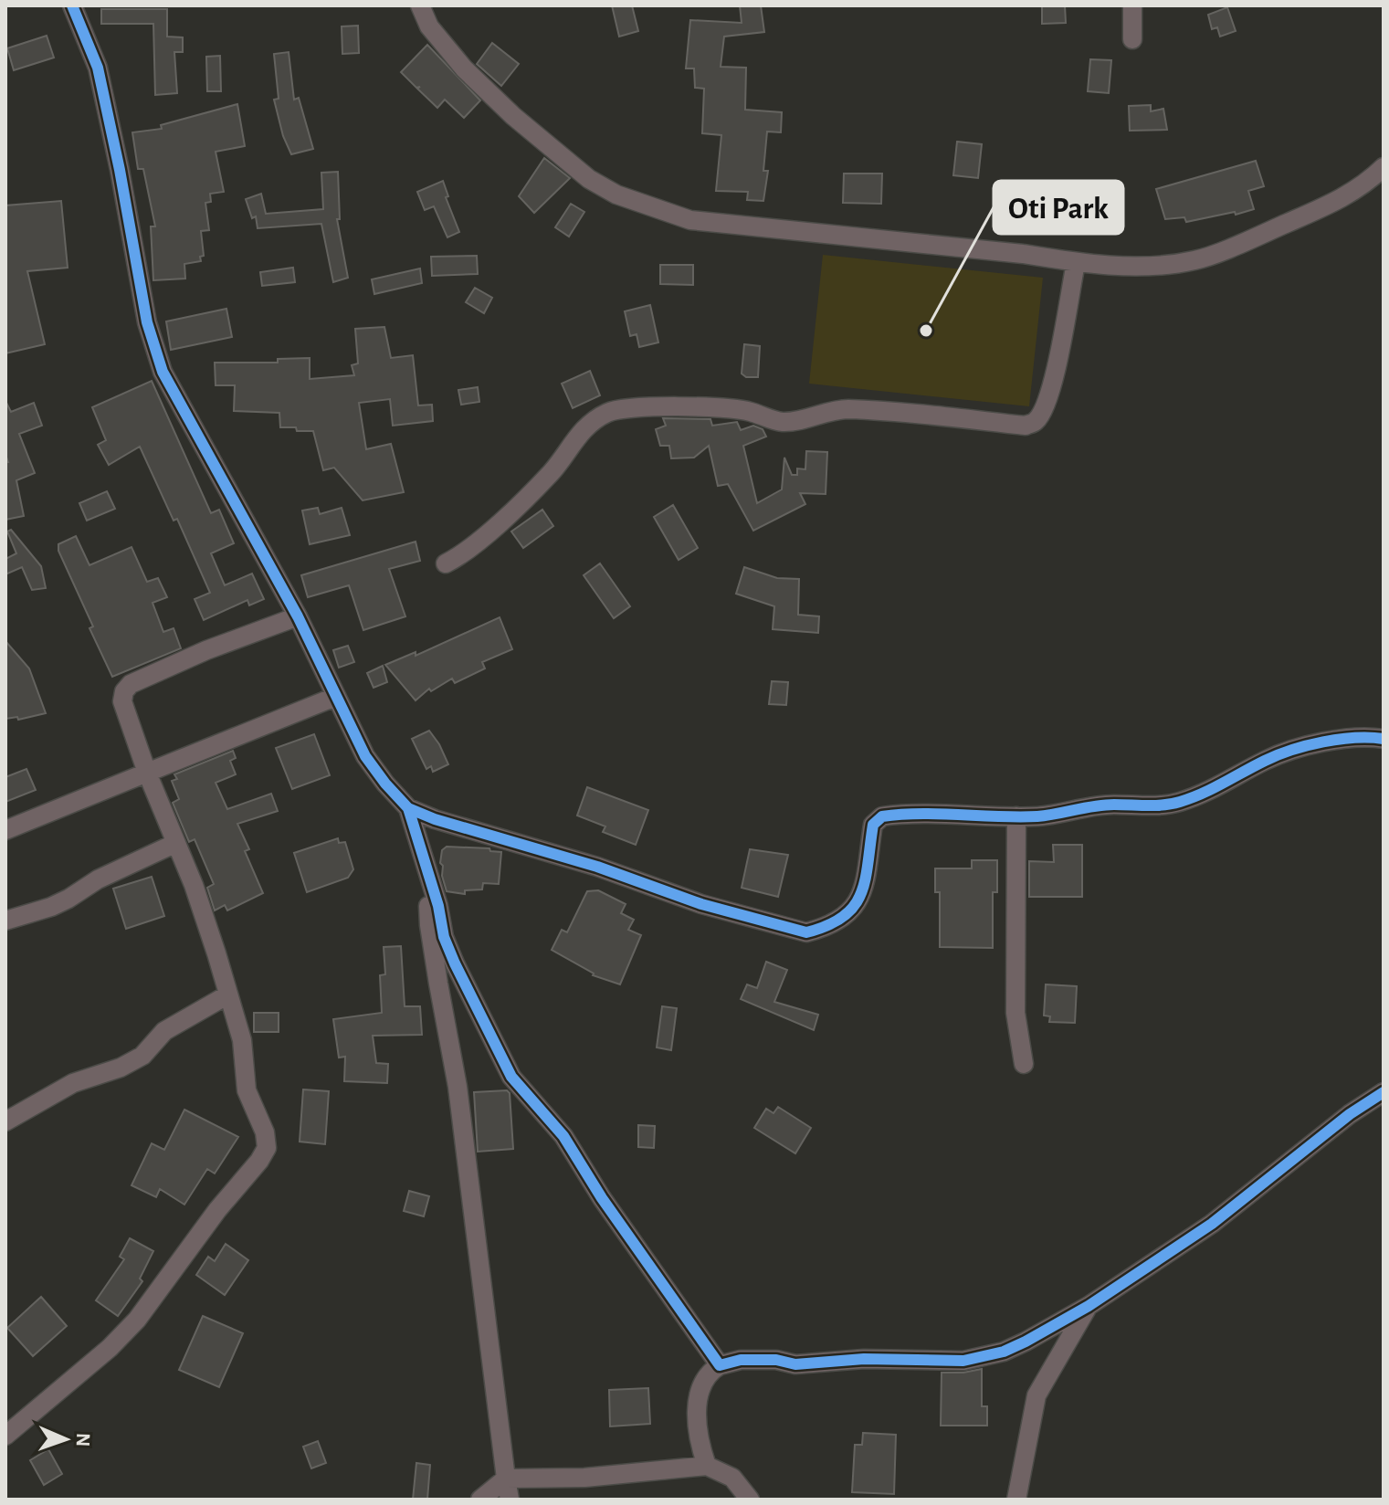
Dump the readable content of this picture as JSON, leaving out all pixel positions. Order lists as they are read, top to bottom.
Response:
{
  "places": ["Oti Park"],
  "north": "right"
}
